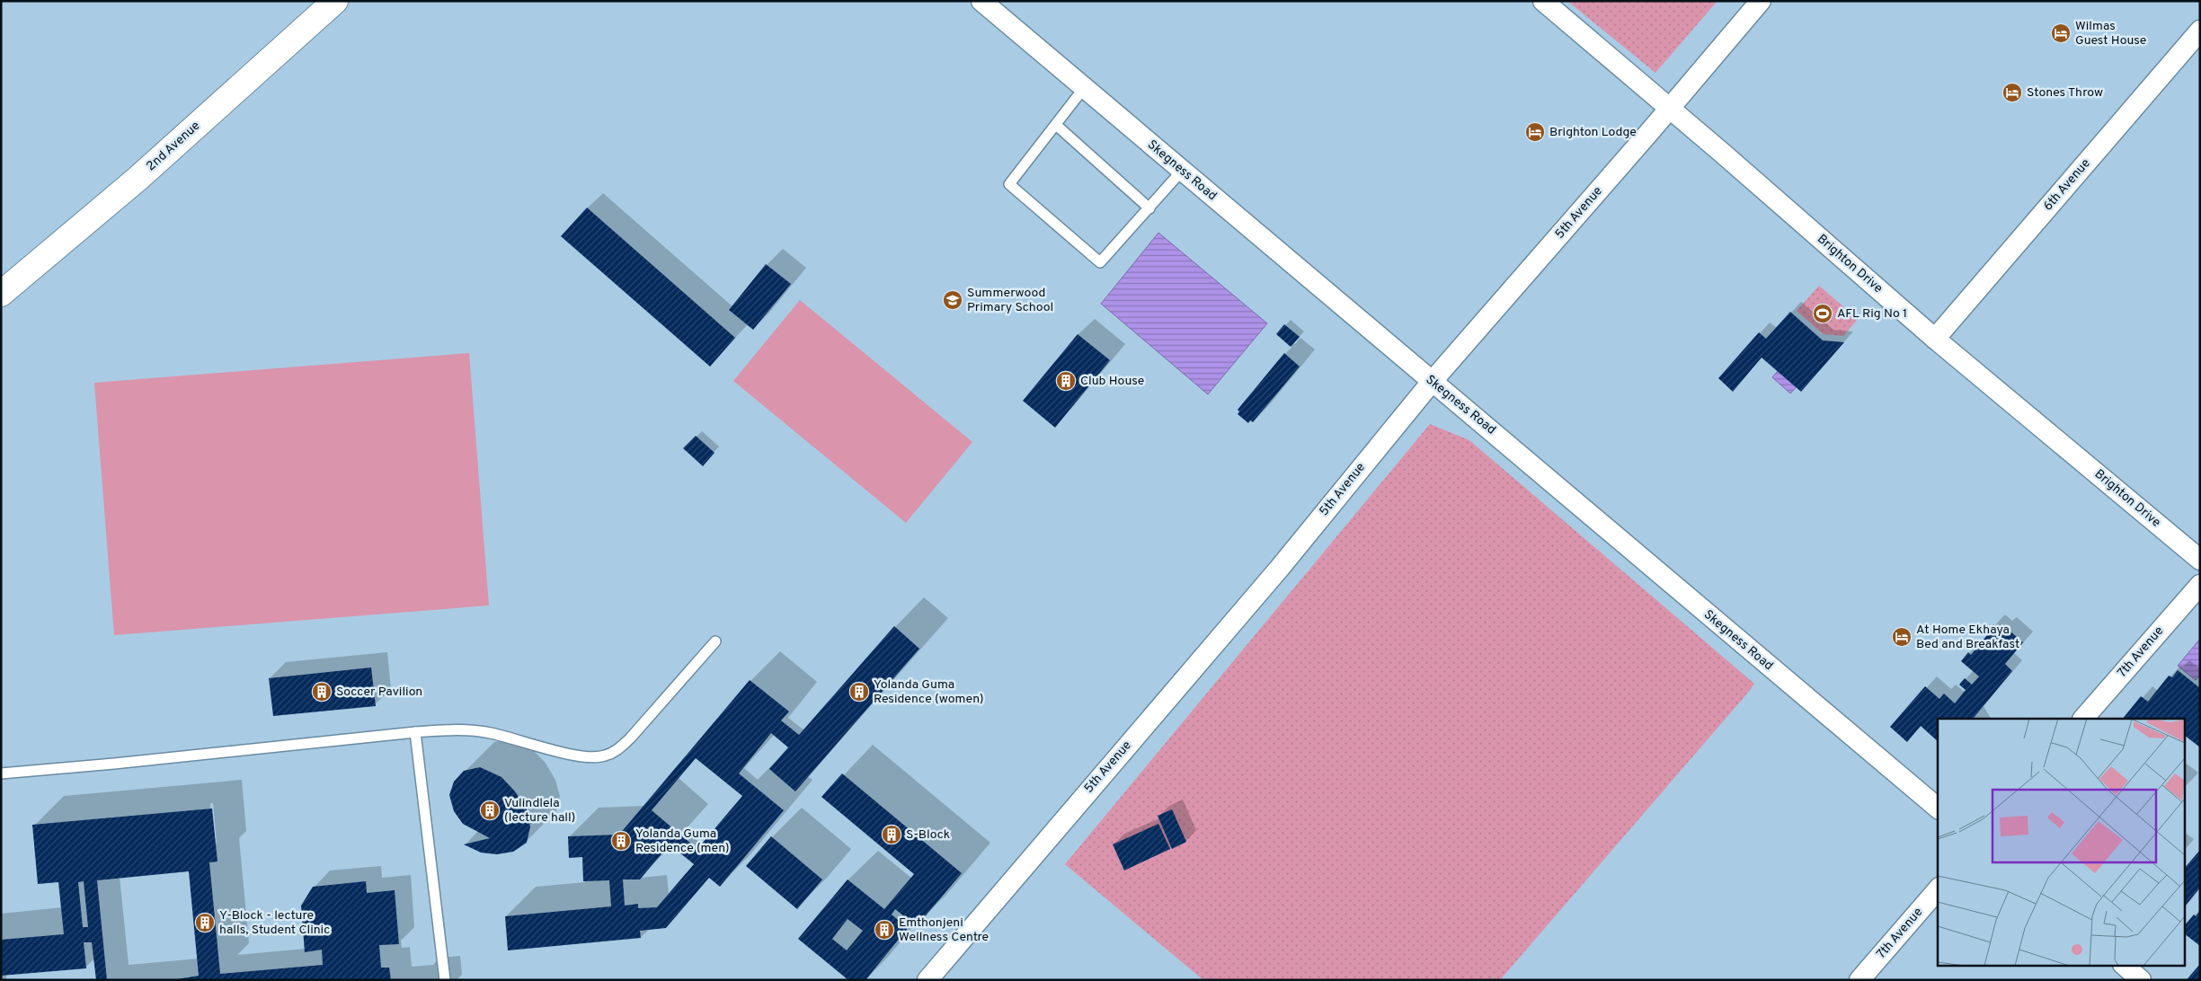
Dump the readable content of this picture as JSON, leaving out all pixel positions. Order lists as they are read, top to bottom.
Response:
{
  "streets": {
    "street": [
      "2nd Avenue",
      "Skegness Road",
      "6th Avenue",
      "5th Avenue",
      "Brighton Drive",
      "7th Avenue"
    ]
  },
  "crossings": [
    ["Skegness Road", "5th Avenue"],
    ["6th Avenue", "Brighton Drive"],
    ["5th Avenue", "Brighton Drive"]
  ],
  "places": {
    "hotel": [
      "Wilmas Guest House",
      "Stones Throw",
      "Brighton Lodge",
      "At Home Ekhaya Bed and Breakfast"
    ],
    "school or university": ["Summerwood Primary School"],
    "sports": ["AFL Rig No 1"],
    "building": [
      "Club House",
      "Soccer Pavilion",
      "Yolanda Guma Residence (women)",
      "Vulindlela (lecture hall)",
      "S-Block",
      "Yolanda Guma Residence (men)",
      "Y-Block - lecture halls, Student Clinic",
      "Emthonjeni Wellness Centre"
    ]
  }
}
